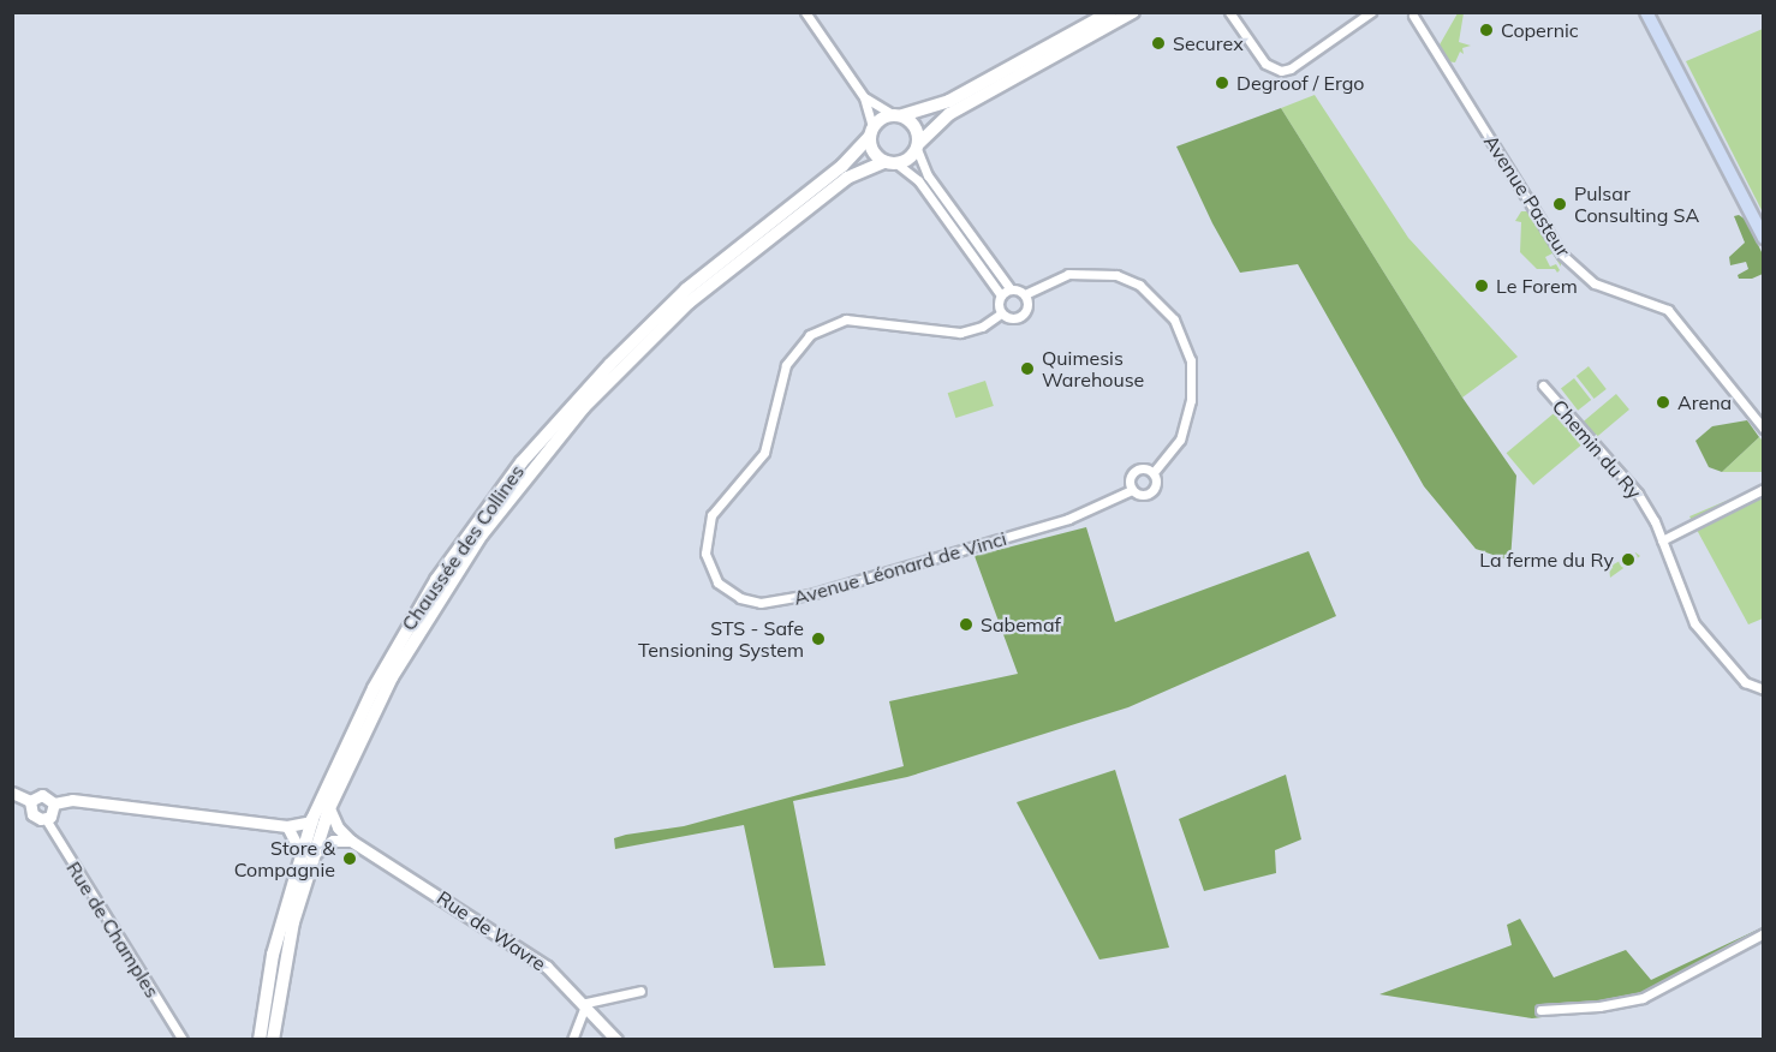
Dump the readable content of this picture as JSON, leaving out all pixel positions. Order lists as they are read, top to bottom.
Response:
{
  "streets": {
    "main road": ["Chaussée des Collines"],
    "street": [
      "Avenue Pasteur",
      "Chemin du Ry",
      "Avenue Léonard de Vinci",
      "Rue de Champles",
      "Rue de Wavre"
    ]
  },
  "crossings": [
    ["Chaussée des Collines", "Rue de Wavre"]
  ],
  "places": [
    "Copernic",
    "Securex",
    "Degroof / Ergo",
    "Pulsar Consulting SA",
    "Le Forem",
    "Quimesis Warehouse",
    "Arena",
    "La ferme du Ry",
    "Sabemaf",
    "STS - Safe Tensioning System",
    "Store & Compagnie"
  ]
}
